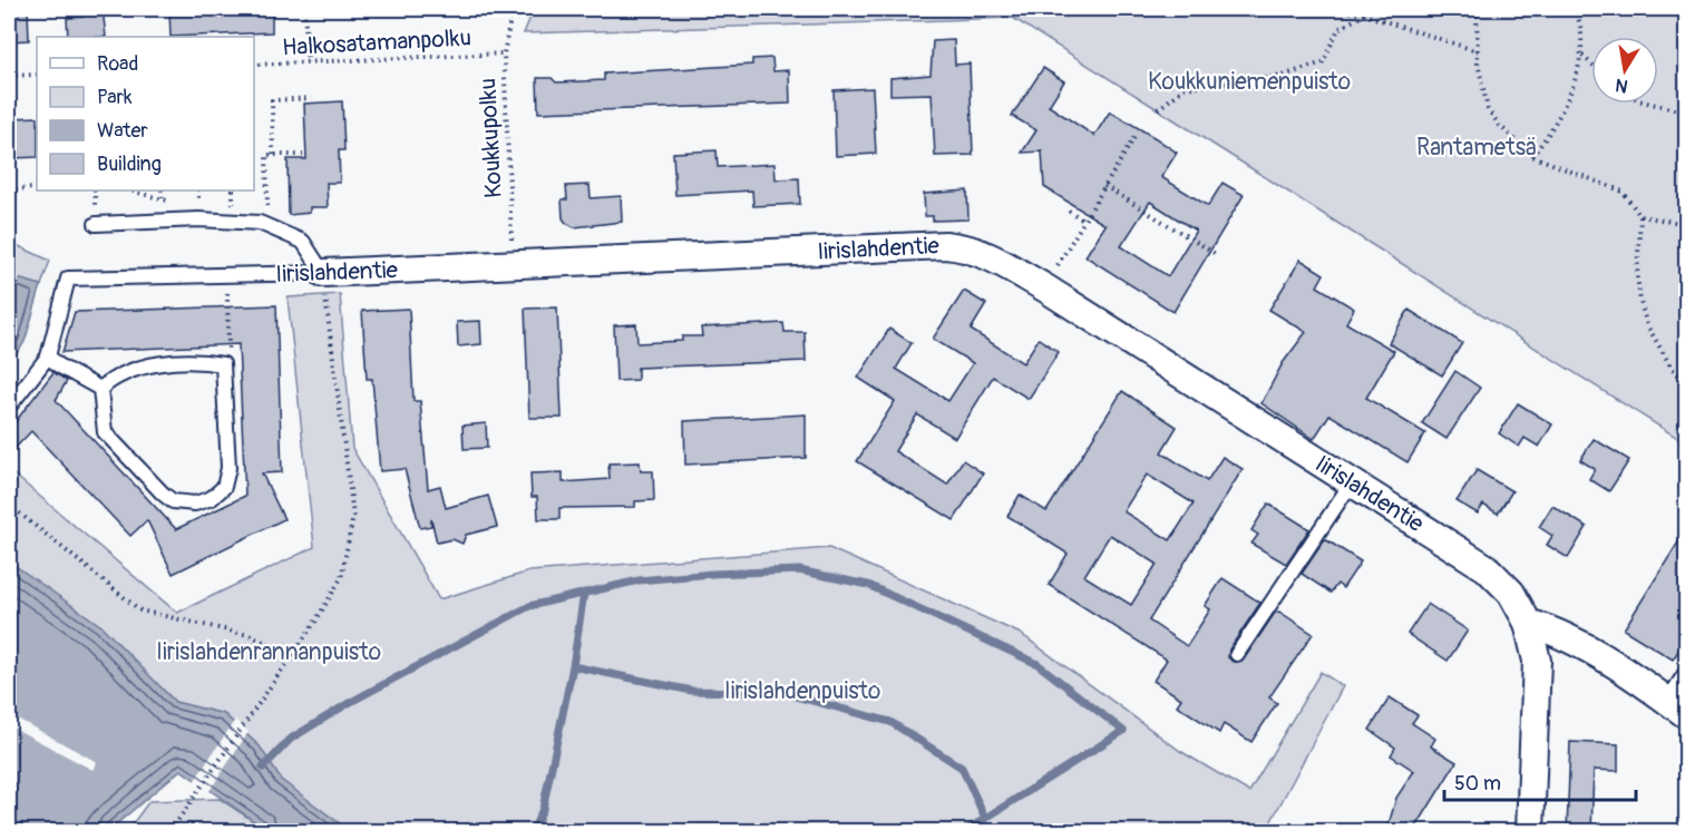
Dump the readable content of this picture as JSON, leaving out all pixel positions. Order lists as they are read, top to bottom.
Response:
{
  "streets": {
    "street": ["Iirislahdentie"],
    "path": ["Halkosatamanpolku", "Koukkupolku"]
  },
  "crossings": [
    ["Halkosatamanpolku", "Koukkupolku"],
    ["Koukkupolku", "Iirislahdentie"]
  ],
  "parks": [
    "Koukkuniemenpuisto",
    "Rantametsä",
    "Iirislahdenrannanpuisto",
    "Iirislahdenpuisto"
  ],
  "legend": [
    "Road",
    "Park",
    "Water",
    "Building"
  ],
  "scale_bar": "50 m",
  "north": "bottom"
}
